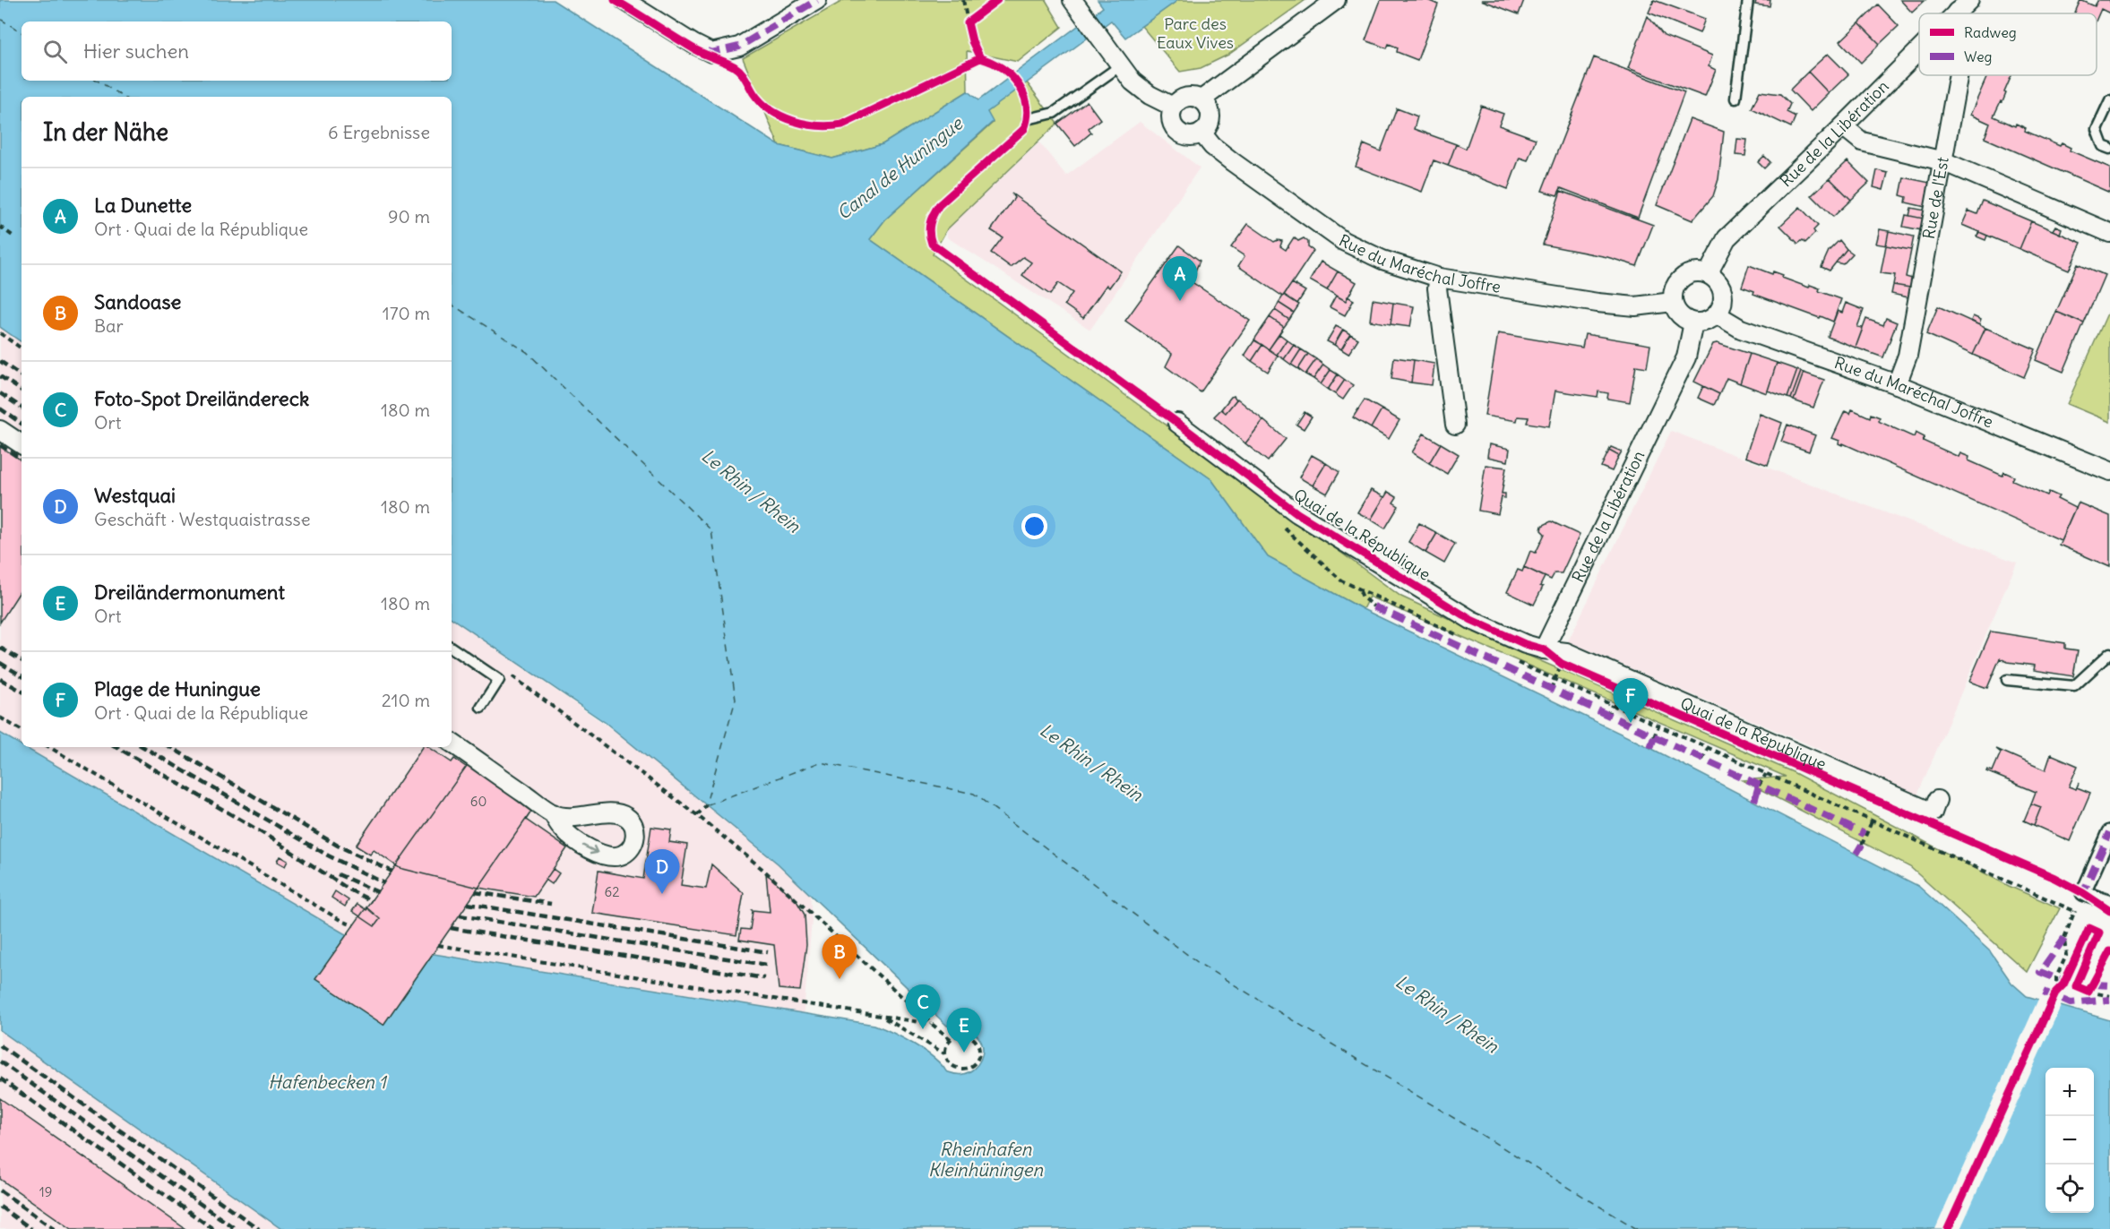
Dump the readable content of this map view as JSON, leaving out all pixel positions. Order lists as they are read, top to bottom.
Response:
{
  "streets": {
    "street": [
      "Rue de la Libération",
      "Rue de l'Est",
      "Rue du Maréchal Joffre",
      "Quai de la République"
    ]
  },
  "crossings": [
    ["Rue de la Libération", "Rue du Maréchal Joffre"],
    ["Rue de la Libération", "Quai de la République"],
    ["Rue de l'Est", "Rue du Maréchal Joffre"]
  ],
  "water": [
    "Canal de Huningue",
    "Le Rhin / Rhein",
    "Hafenbecken 1",
    "Rheinhafen Kleinhüningen"
  ],
  "parks": ["Parc des Eaux Vives"],
  "house_numbers": ["60", "62", "19"],
  "legend": ["Radweg", "Weg"],
  "page": {
    "search": "Hier suchen",
    "heading": ["In der Nähe", "6 Ergebnisse"],
    "list": [
      {
        "mark": "A",
        "name": "La Dunette",
        "note": "Ort · Quai de la République",
        "value": "90 m"
      },
      {
        "mark": "B",
        "name": "Sandoase",
        "note": "Bar",
        "value": "170 m"
      },
      {
        "mark": "C",
        "name": "Foto-Spot Dreiländereck",
        "note": "Ort",
        "value": "180 m"
      },
      {
        "mark": "D",
        "name": "Westquai",
        "note": "Geschäft · Westquaistrasse",
        "value": "180 m"
      },
      {
        "mark": "E",
        "name": "Dreiländermonument",
        "note": "Ort",
        "value": "180 m"
      },
      {
        "mark": "F",
        "name": "Plage de Huningue",
        "note": "Ort · Quai de la République",
        "value": "210 m"
      }
    ],
    "pins": [
      "A",
      "F",
      "D",
      "B",
      "C",
      "E"
    ],
    "map_buttons": ["+", "−"]
  }
}
